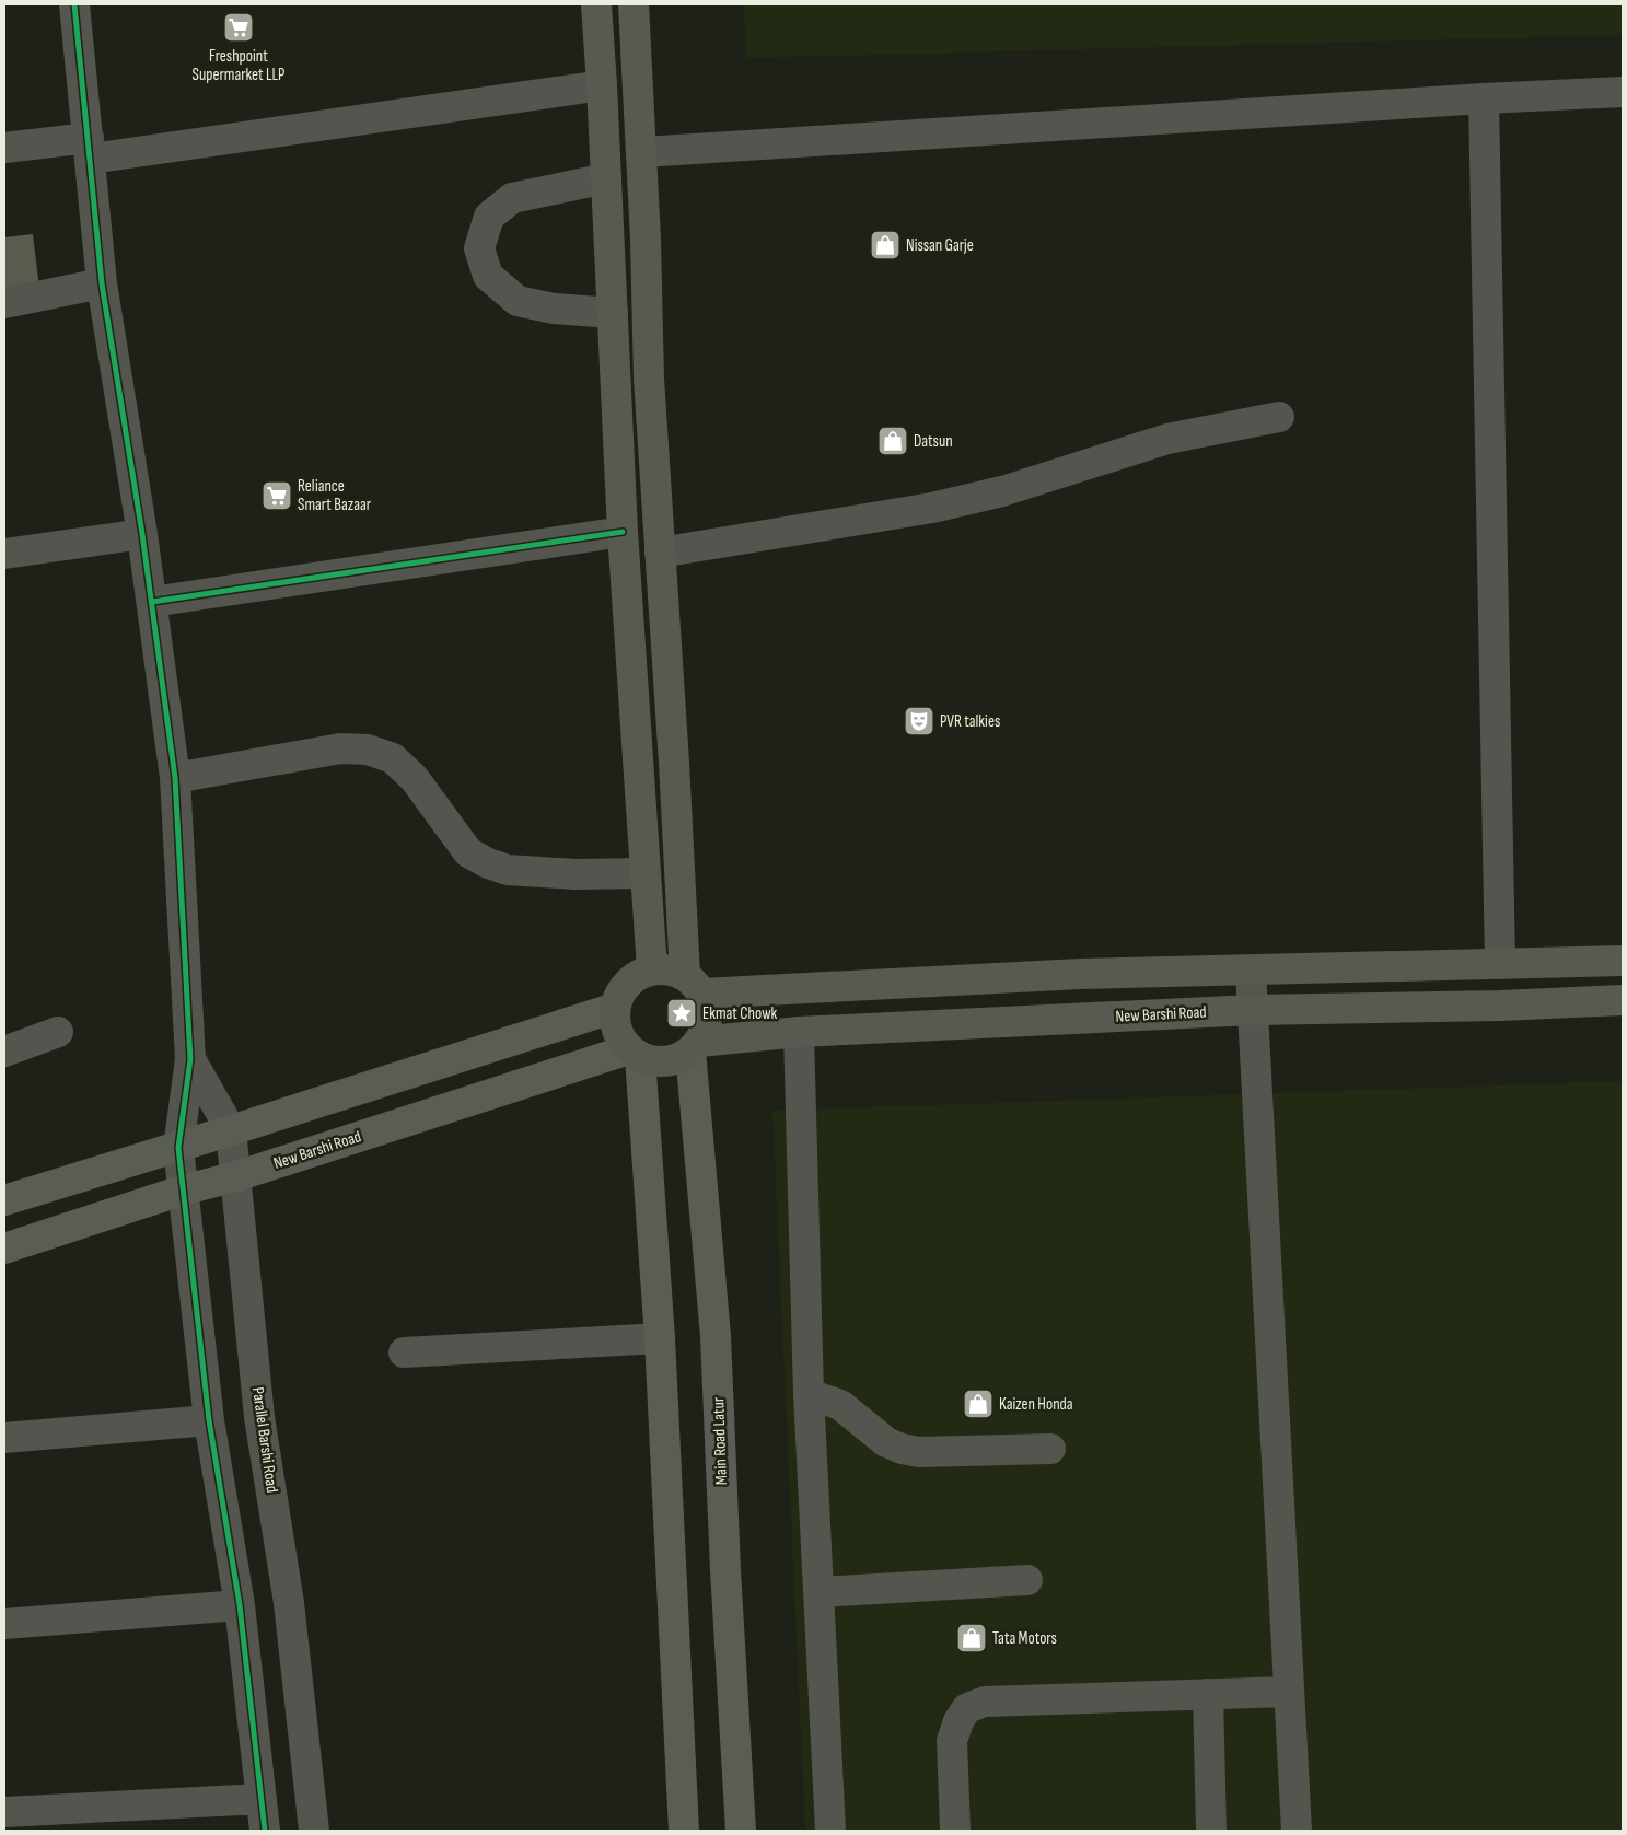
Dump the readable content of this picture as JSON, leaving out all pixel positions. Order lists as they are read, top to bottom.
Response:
{
  "streets": {
    "highway": ["New Barshi Road"],
    "main road": ["Main Road Latur"],
    "street": ["Parallel Barshi Road"]
  },
  "crossings": [
    ["New Barshi Road", "Parallel Barshi Road"],
    ["New Barshi Road", "Main Road Latur"]
  ],
  "places": {
    "supermarket": ["Freshpoint Supermarket LLP", "Reliance Smart Bazaar"],
    "shop": [
      "Nissan Garje",
      "Datsun",
      "Kaizen Honda",
      "Tata Motors"
    ],
    "theatre": ["PVR talkies"],
    "place": ["Ekmat Chowk"]
  }
}
